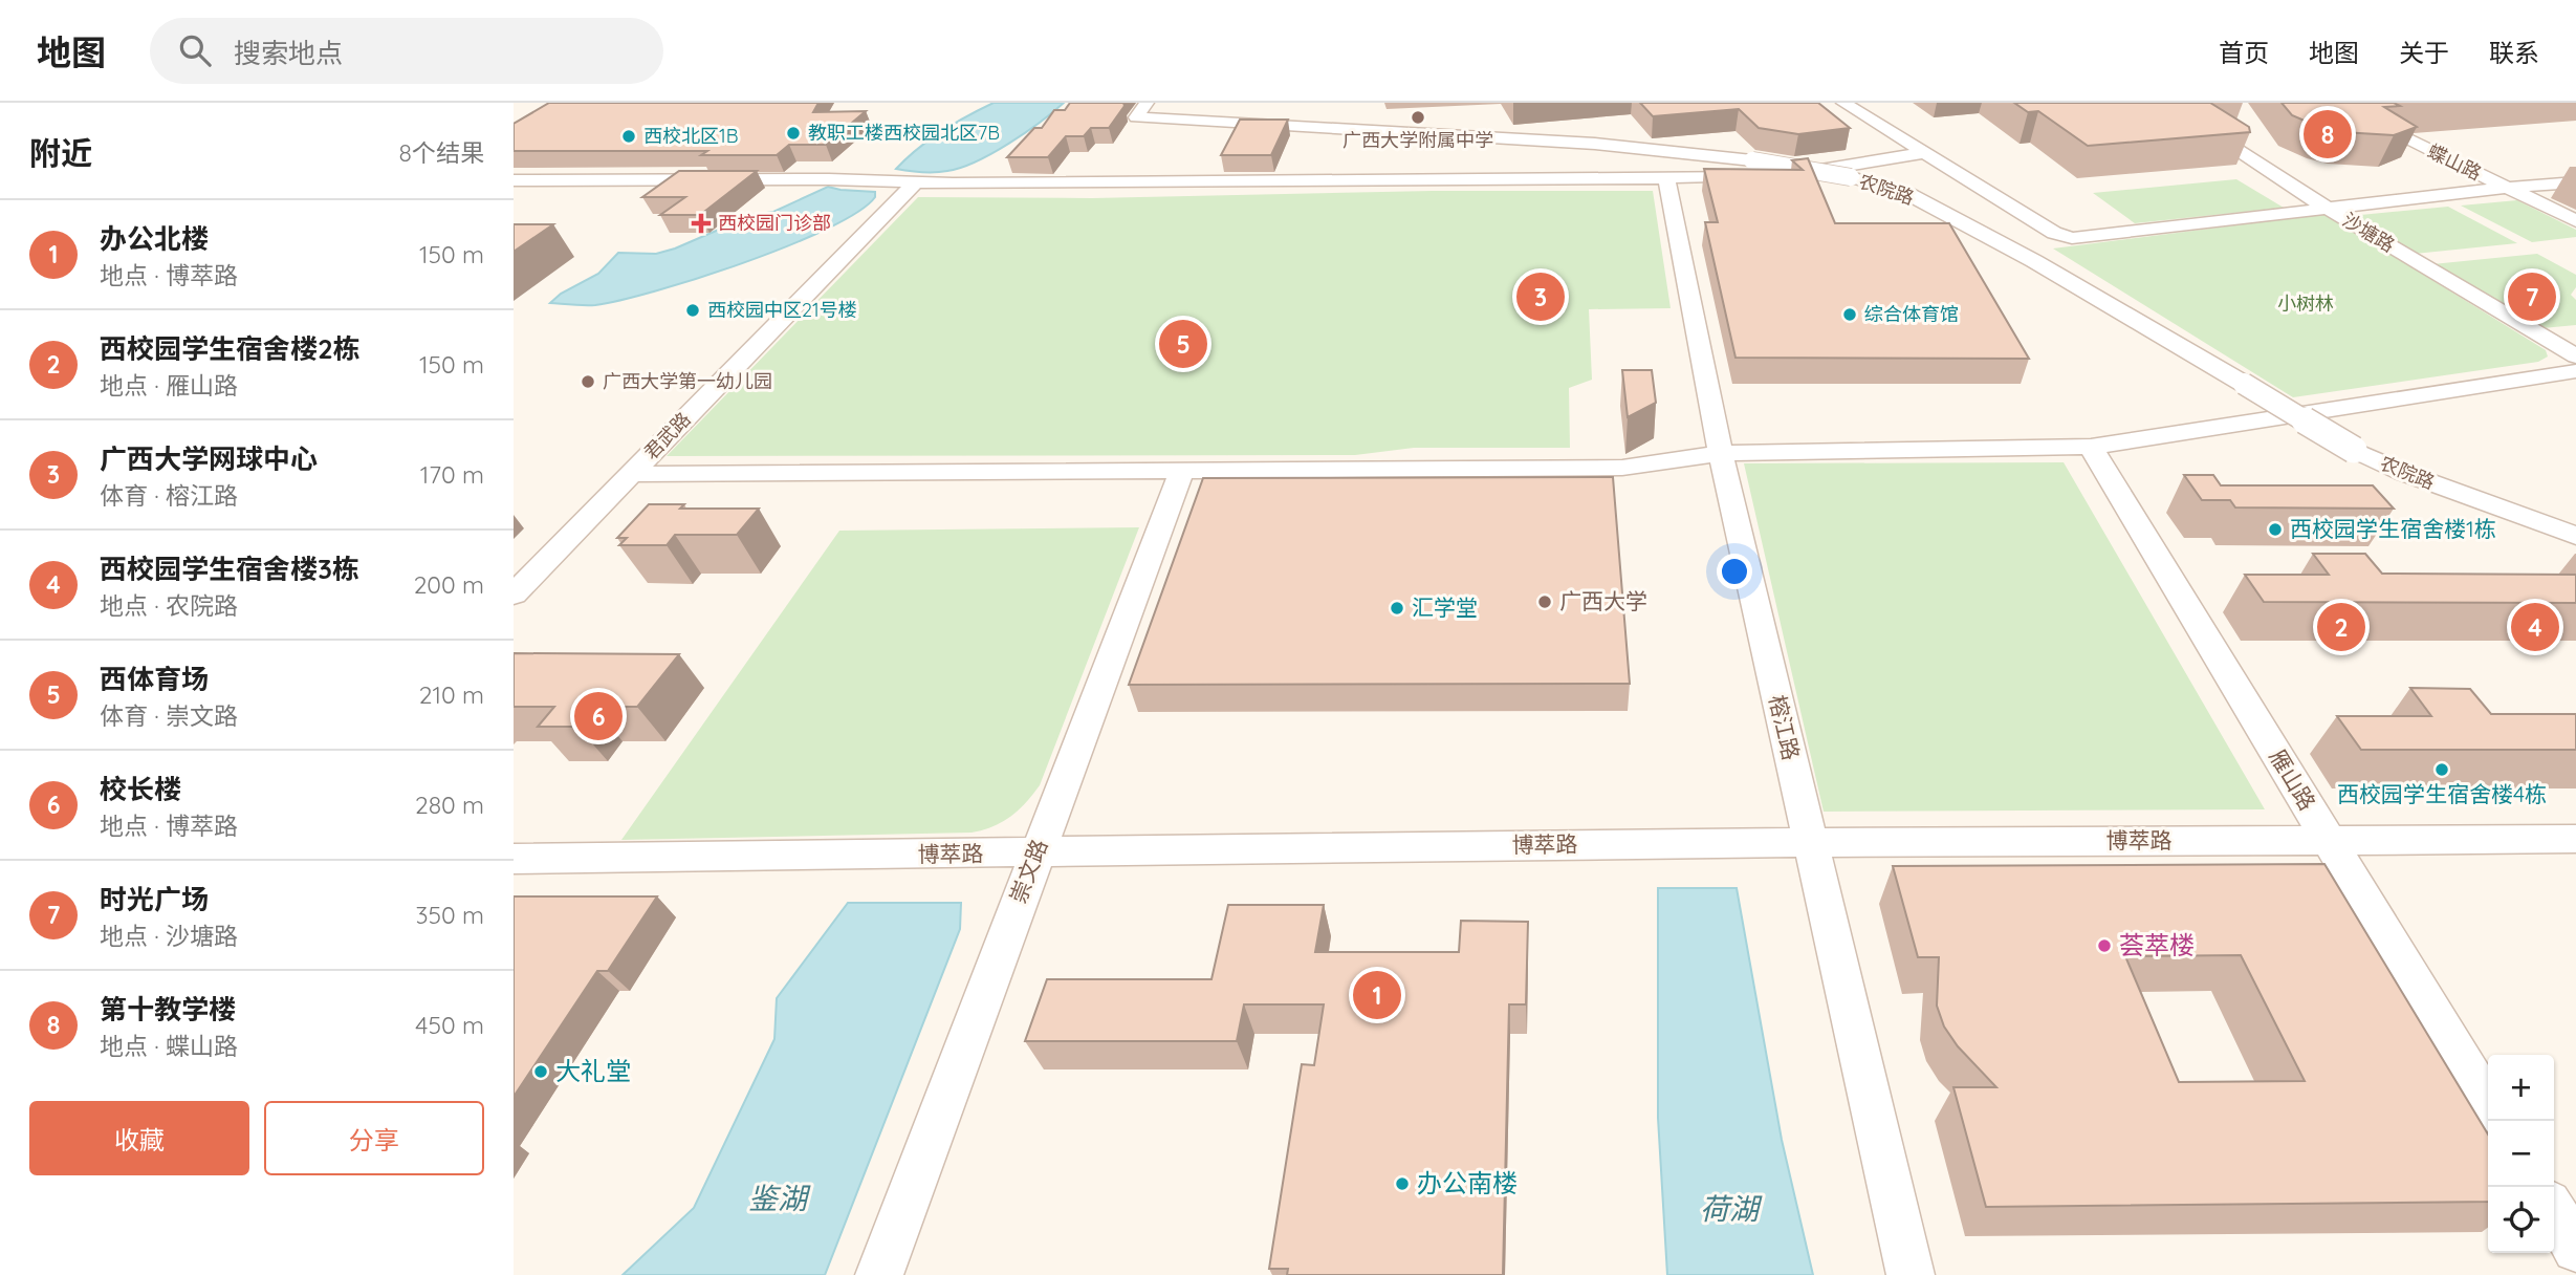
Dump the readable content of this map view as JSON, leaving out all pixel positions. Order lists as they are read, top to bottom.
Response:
{
  "streets": {
    "street": [
      "蝶山路",
      "农院路",
      "沙塘路",
      "君武路",
      "榕江路",
      "雁山路",
      "博萃路",
      "崇文路"
    ]
  },
  "crossings": [
    ["榕江路", "博萃路"],
    ["雁山路", "博萃路"],
    ["博萃路", "崇文路"]
  ],
  "water": ["鉴湖", "荷湖"],
  "parks": ["小树林"],
  "places": {
    "other": [
      "广西大学附属中学",
      "教职工楼西校园北区7B",
      "西校北区1B",
      "西校园中区21号楼",
      "综合体育馆",
      "广西大学第一幼儿园",
      "西校园学生宿舍楼1栋",
      "广西大学",
      "汇学堂",
      "西校园学生宿舍楼4栋",
      "荟萃楼",
      "大礼堂",
      "办公南楼"
    ],
    "health": ["西校园门诊部"]
  },
  "page": {
    "header": "地图",
    "search": "搜索地点",
    "nav": [
      "首页",
      "地图",
      "关于",
      "联系"
    ],
    "heading": ["附近", "8个结果"],
    "pins": [
      "8",
      "3",
      "7",
      "5",
      "2",
      "4",
      "6",
      "1"
    ],
    "list": [
      {
        "mark": "1",
        "name": "办公北楼",
        "note": "地点 · 博萃路",
        "value": "150 m"
      },
      {
        "mark": "2",
        "name": "西校园学生宿舍楼2栋",
        "note": "地点 · 雁山路",
        "value": "150 m"
      },
      {
        "mark": "3",
        "name": "广西大学网球中心",
        "note": "体育 · 榕江路",
        "value": "170 m"
      },
      {
        "mark": "4",
        "name": "西校园学生宿舍楼3栋",
        "note": "地点 · 农院路",
        "value": "200 m"
      },
      {
        "mark": "5",
        "name": "西体育场",
        "note": "体育 · 崇文路",
        "value": "210 m"
      },
      {
        "mark": "6",
        "name": "校长楼",
        "note": "地点 · 博萃路",
        "value": "280 m"
      },
      {
        "mark": "7",
        "name": "时光广场",
        "note": "地点 · 沙塘路",
        "value": "350 m"
      },
      {
        "mark": "8",
        "name": "第十教学楼",
        "note": "地点 · 蝶山路",
        "value": "450 m"
      }
    ],
    "map_buttons": ["+", "−"],
    "buttons": ["收藏", "分享"]
  }
}
